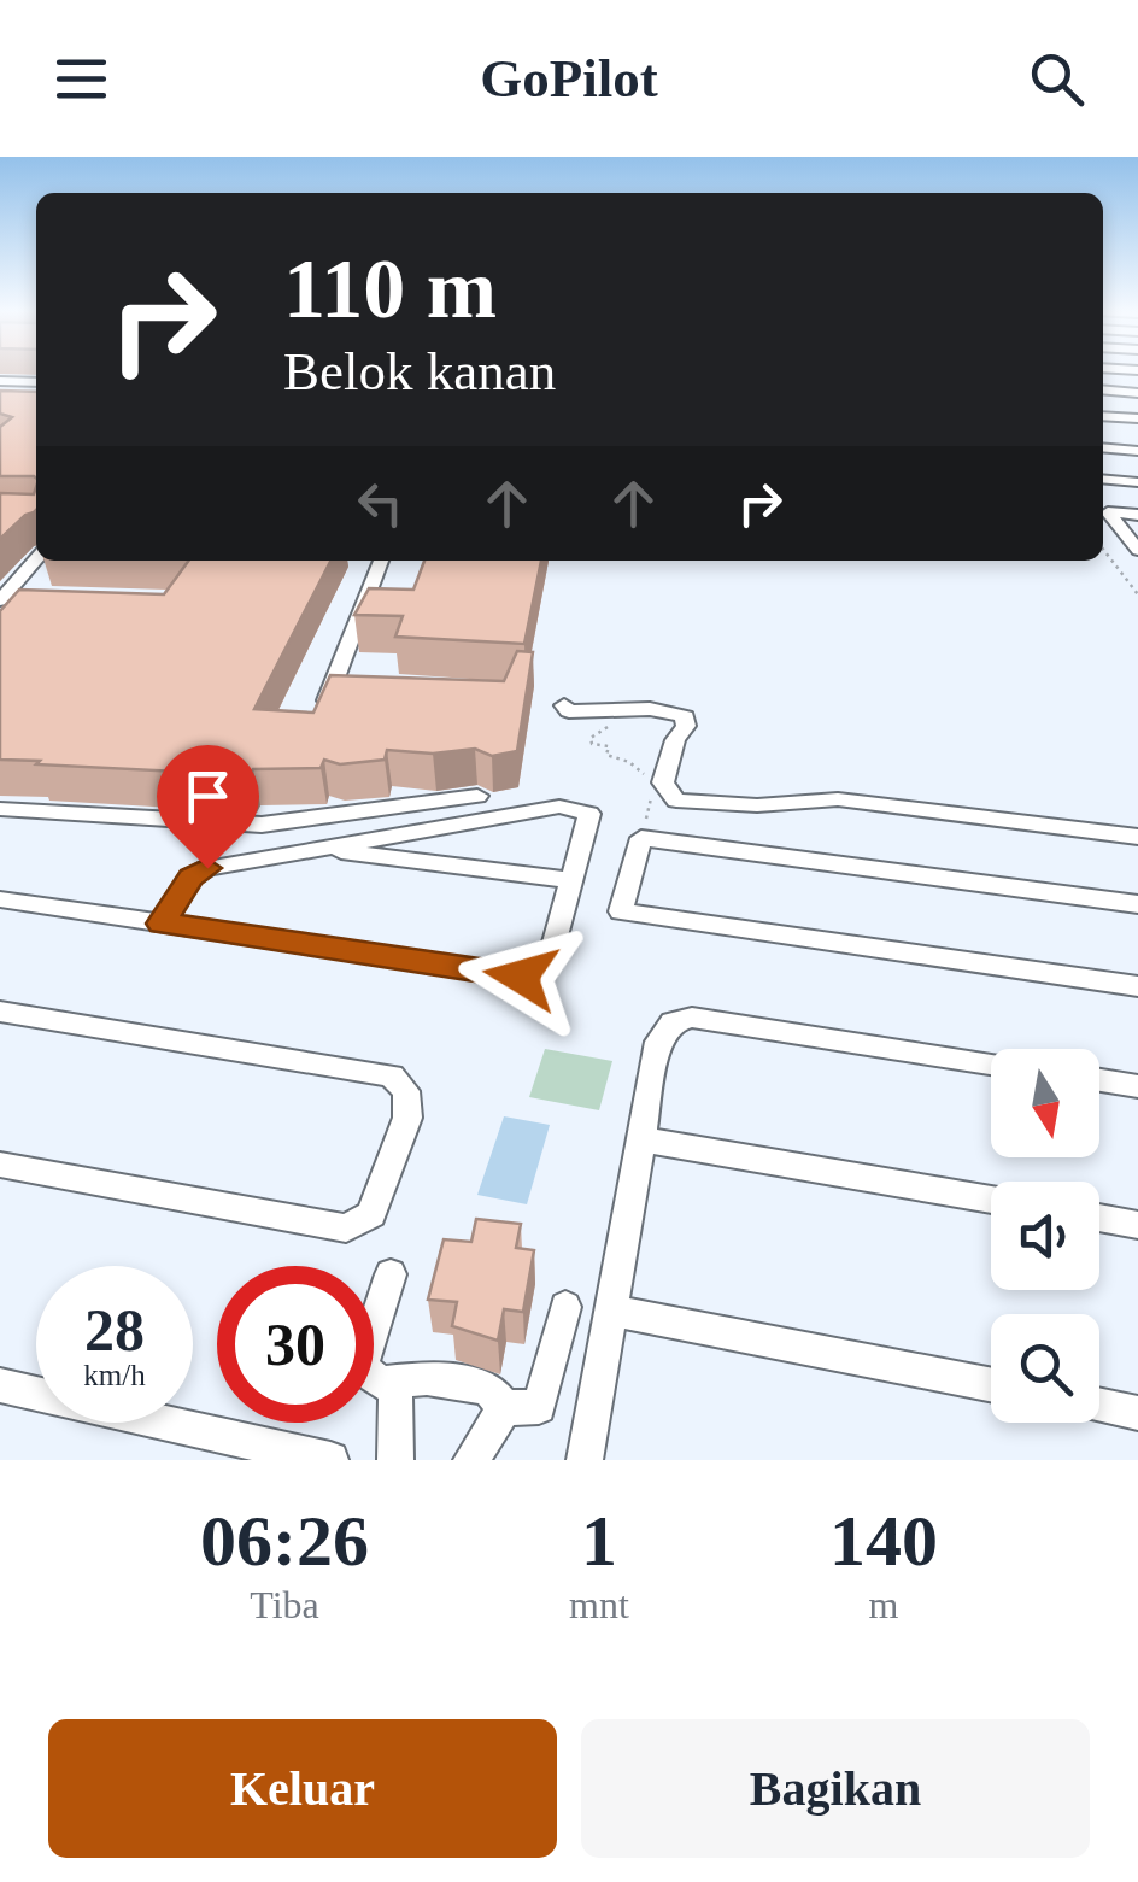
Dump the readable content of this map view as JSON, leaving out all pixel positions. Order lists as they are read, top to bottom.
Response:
{
  "north": "bottom",
  "page": {
    "header": "GoPilot",
    "turn": ["110 m", "Belok kanan"],
    "speed": "28 km/h",
    "limit": "30",
    "eta": [
      "06:26",
      "Tiba",
      "1",
      "mnt",
      "140",
      "m"
    ],
    "buttons": ["Keluar", "Bagikan"]
  }
}
